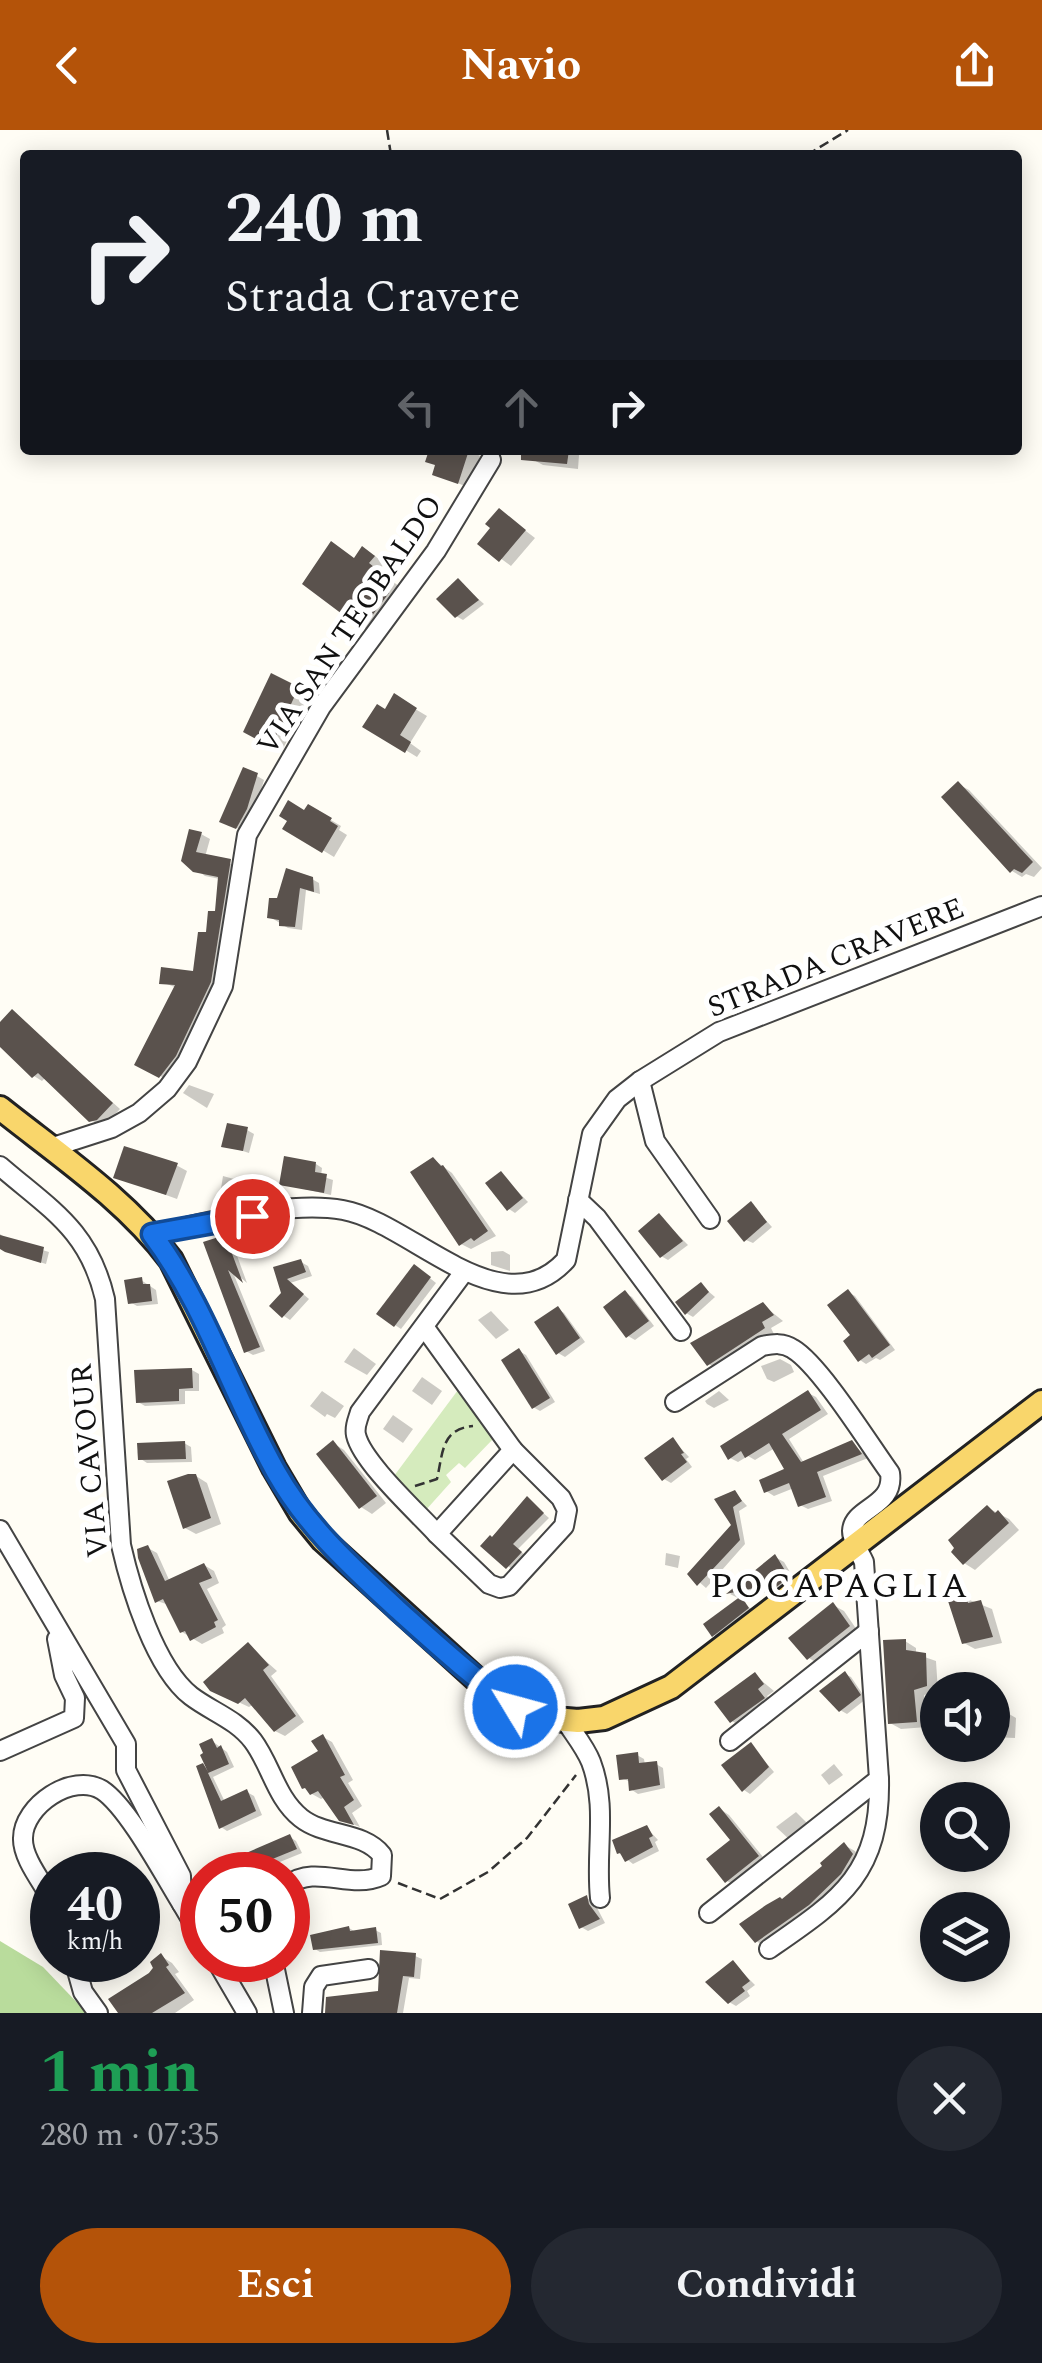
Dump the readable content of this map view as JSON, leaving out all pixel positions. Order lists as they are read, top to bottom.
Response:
{
  "streets": {
    "street": ["VIA SAN TEOBALDO", "STRADA CRAVERE", "VIA CAVOUR"]
  },
  "districts": ["POCAPAGLIA"],
  "page": {
    "header": "Navio",
    "turn": ["240 m", "Strada Cravere"],
    "speed": "40 km/h",
    "limit": "50",
    "heading": ["1 min", "280 m · 07:35"],
    "buttons": ["Esci", "Condividi"]
  }
}
